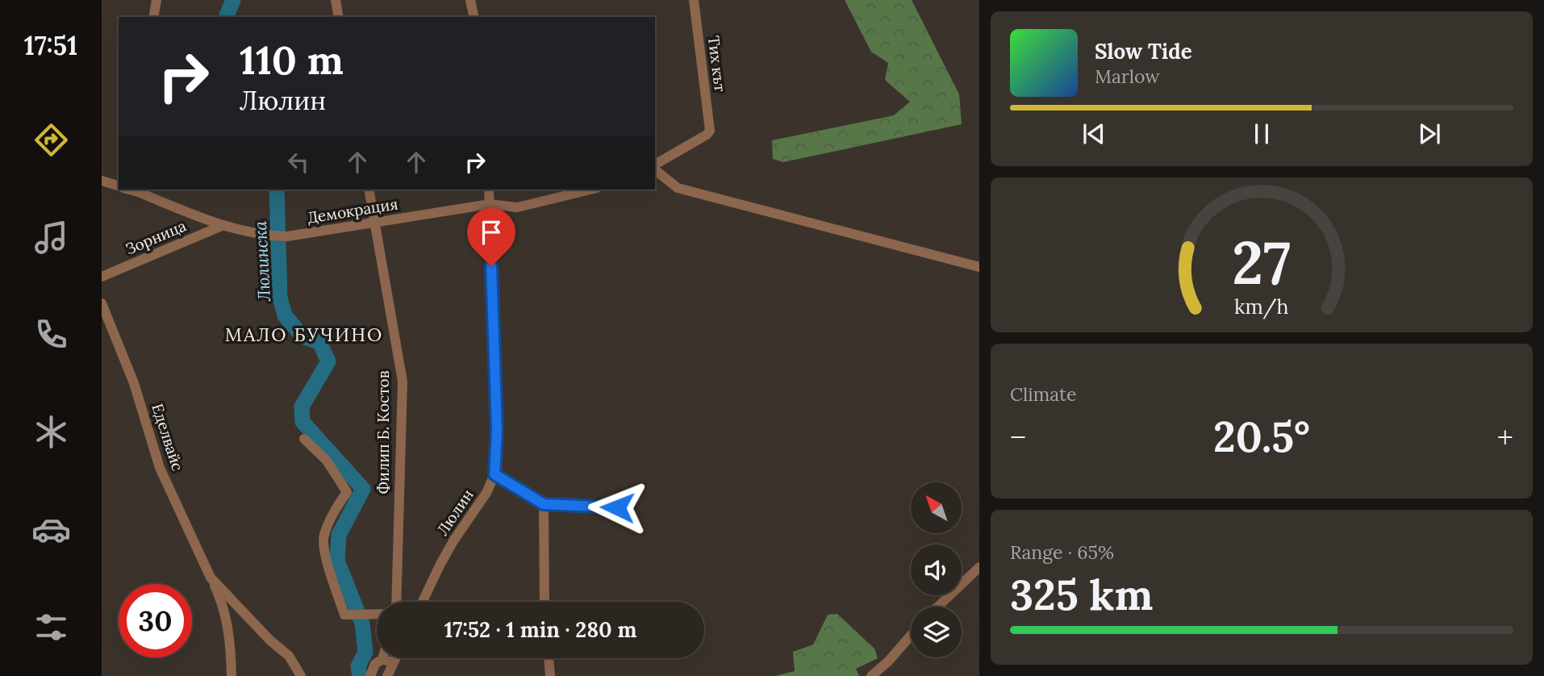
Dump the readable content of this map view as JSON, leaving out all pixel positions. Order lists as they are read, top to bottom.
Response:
{
  "streets": {
    "street": [
      "Тих кът",
      "Демокрация",
      "Зорница",
      "Филип Б. Костов",
      "Еделвайс",
      "Люлин"
    ]
  },
  "crossings": [
    ["Демокрация", "Зорница"],
    ["Демокрация", "Филип Б. Костов"],
    ["Демокрация", "Люлин"]
  ],
  "districts": ["МАЛО БУЧИНО"],
  "water": ["Люлинска"],
  "north": "top left",
  "page": {
    "tabs": "17:51",
    "turn": ["110 m", "Люлин"],
    "song": ["Slow Tide", "Marlow"],
    "tile": [
      "Climate",
      ["Range · 65%", "325 km"]
    ],
    "heat": ["−", "20.5°", "+"],
    "limit": "30",
    "trip": "17:52 · 1 min · 280 m",
    "gauge": ["27", "km/h"]
  }
}
